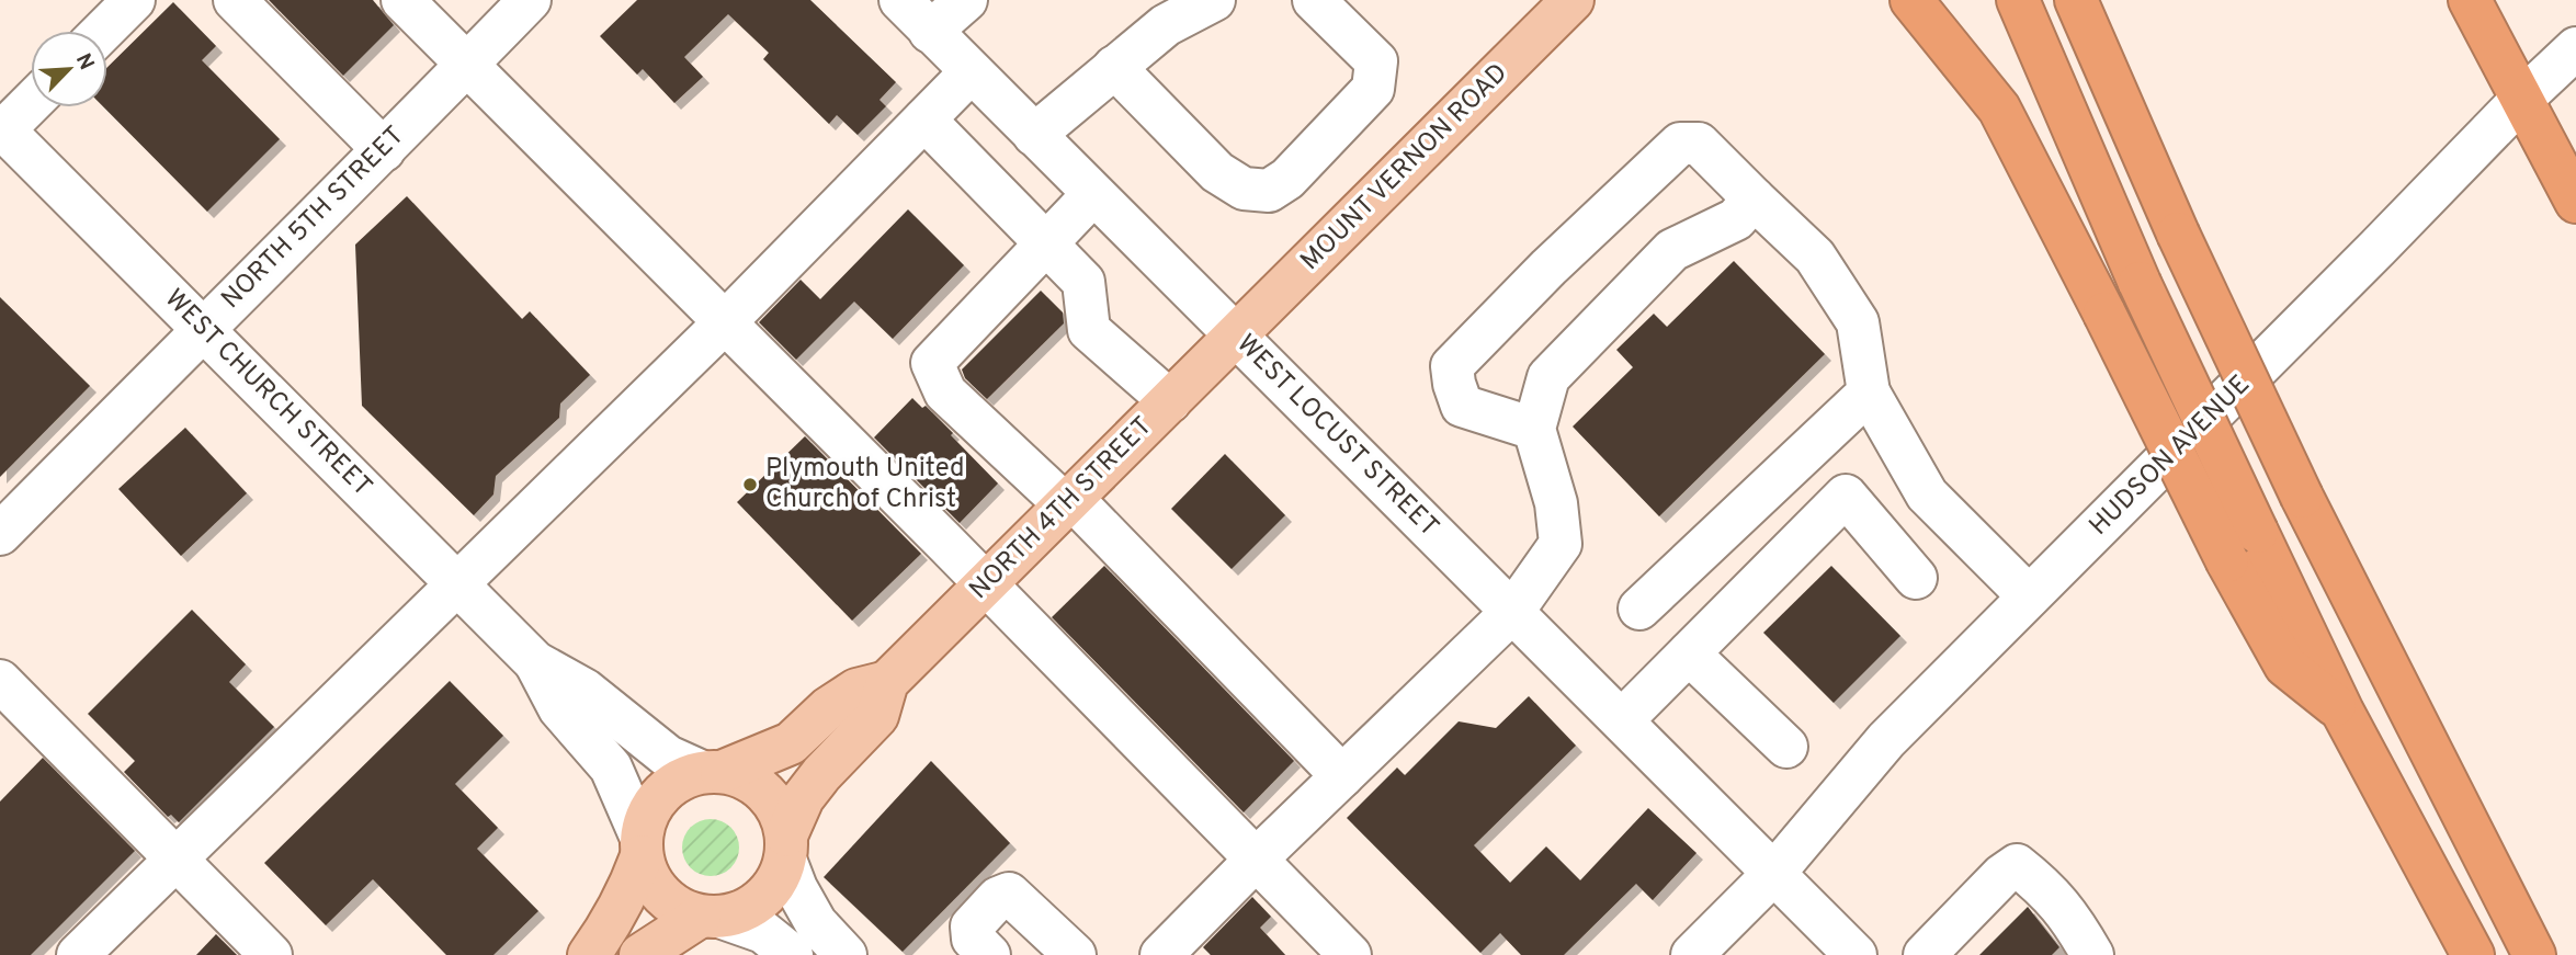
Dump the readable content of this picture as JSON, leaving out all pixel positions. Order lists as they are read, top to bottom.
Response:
{
  "streets": {
    "main road": ["MOUNT VERNON ROAD", "NORTH 4TH STREET"],
    "street": [
      "NORTH 5TH STREET",
      "WEST CHURCH STREET",
      "WEST LOCUST STREET",
      "HUDSON AVENUE"
    ]
  },
  "crossings": [
    ["MOUNT VERNON ROAD", "WEST LOCUST STREET"],
    ["MOUNT VERNON ROAD", "NORTH 4TH STREET"],
    ["NORTH 5TH STREET", "WEST CHURCH STREET"],
    ["WEST CHURCH STREET", "NORTH 4TH STREET"],
    ["WEST LOCUST STREET", "HUDSON AVENUE"],
    ["WEST LOCUST STREET", "NORTH 4TH STREET"]
  ],
  "places": ["Plymouth United Church of Christ"],
  "north": "top right"
}
